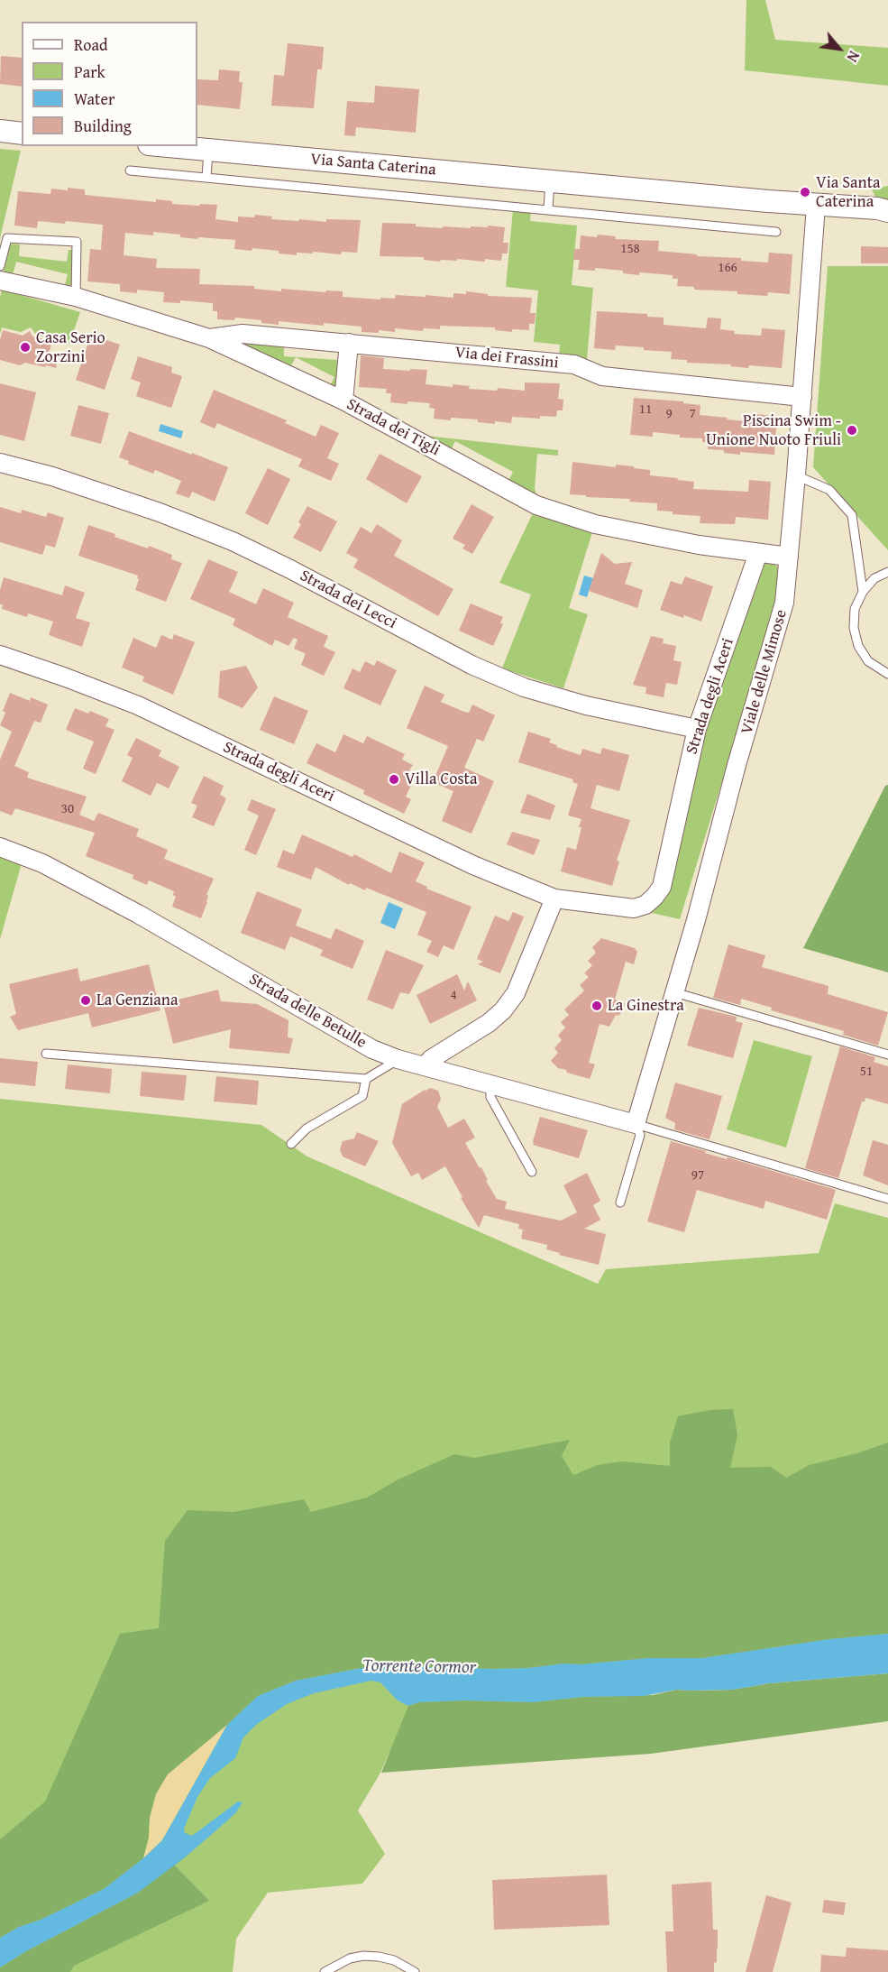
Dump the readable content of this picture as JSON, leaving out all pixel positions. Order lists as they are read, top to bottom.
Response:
{
  "streets": {
    "street": [
      "Via Santa Caterina",
      "Via dei Frassini",
      "Strada dei Tigli",
      "Strada dei Lecci",
      "Viale delle Mimose",
      "Strada degli Aceri",
      "Strada delle Betulle"
    ]
  },
  "crossings": [
    ["Via Santa Caterina", "Viale delle Mimose"],
    ["Via dei Frassini", "Strada dei Tigli"],
    ["Via dei Frassini", "Viale delle Mimose"],
    ["Strada dei Tigli", "Viale delle Mimose"],
    ["Strada dei Tigli", "Strada degli Aceri"],
    ["Strada dei Lecci", "Strada degli Aceri"],
    ["Viale delle Mimose", "Strada delle Betulle"]
  ],
  "water": ["Torrente Cormor"],
  "places": [
    "Via Santa Caterina",
    "Casa Serio Zorzini",
    "Piscina Swim - Unione Nuoto Friuli",
    "Villa Costa",
    "La Genziana",
    "La Ginestra"
  ],
  "house_numbers": [
    "158",
    "166",
    "11",
    "9",
    "7",
    "30",
    "4",
    "51",
    "97"
  ],
  "legend": [
    "Road",
    "Park",
    "Water",
    "Building"
  ],
  "north": "bottom right"
}
